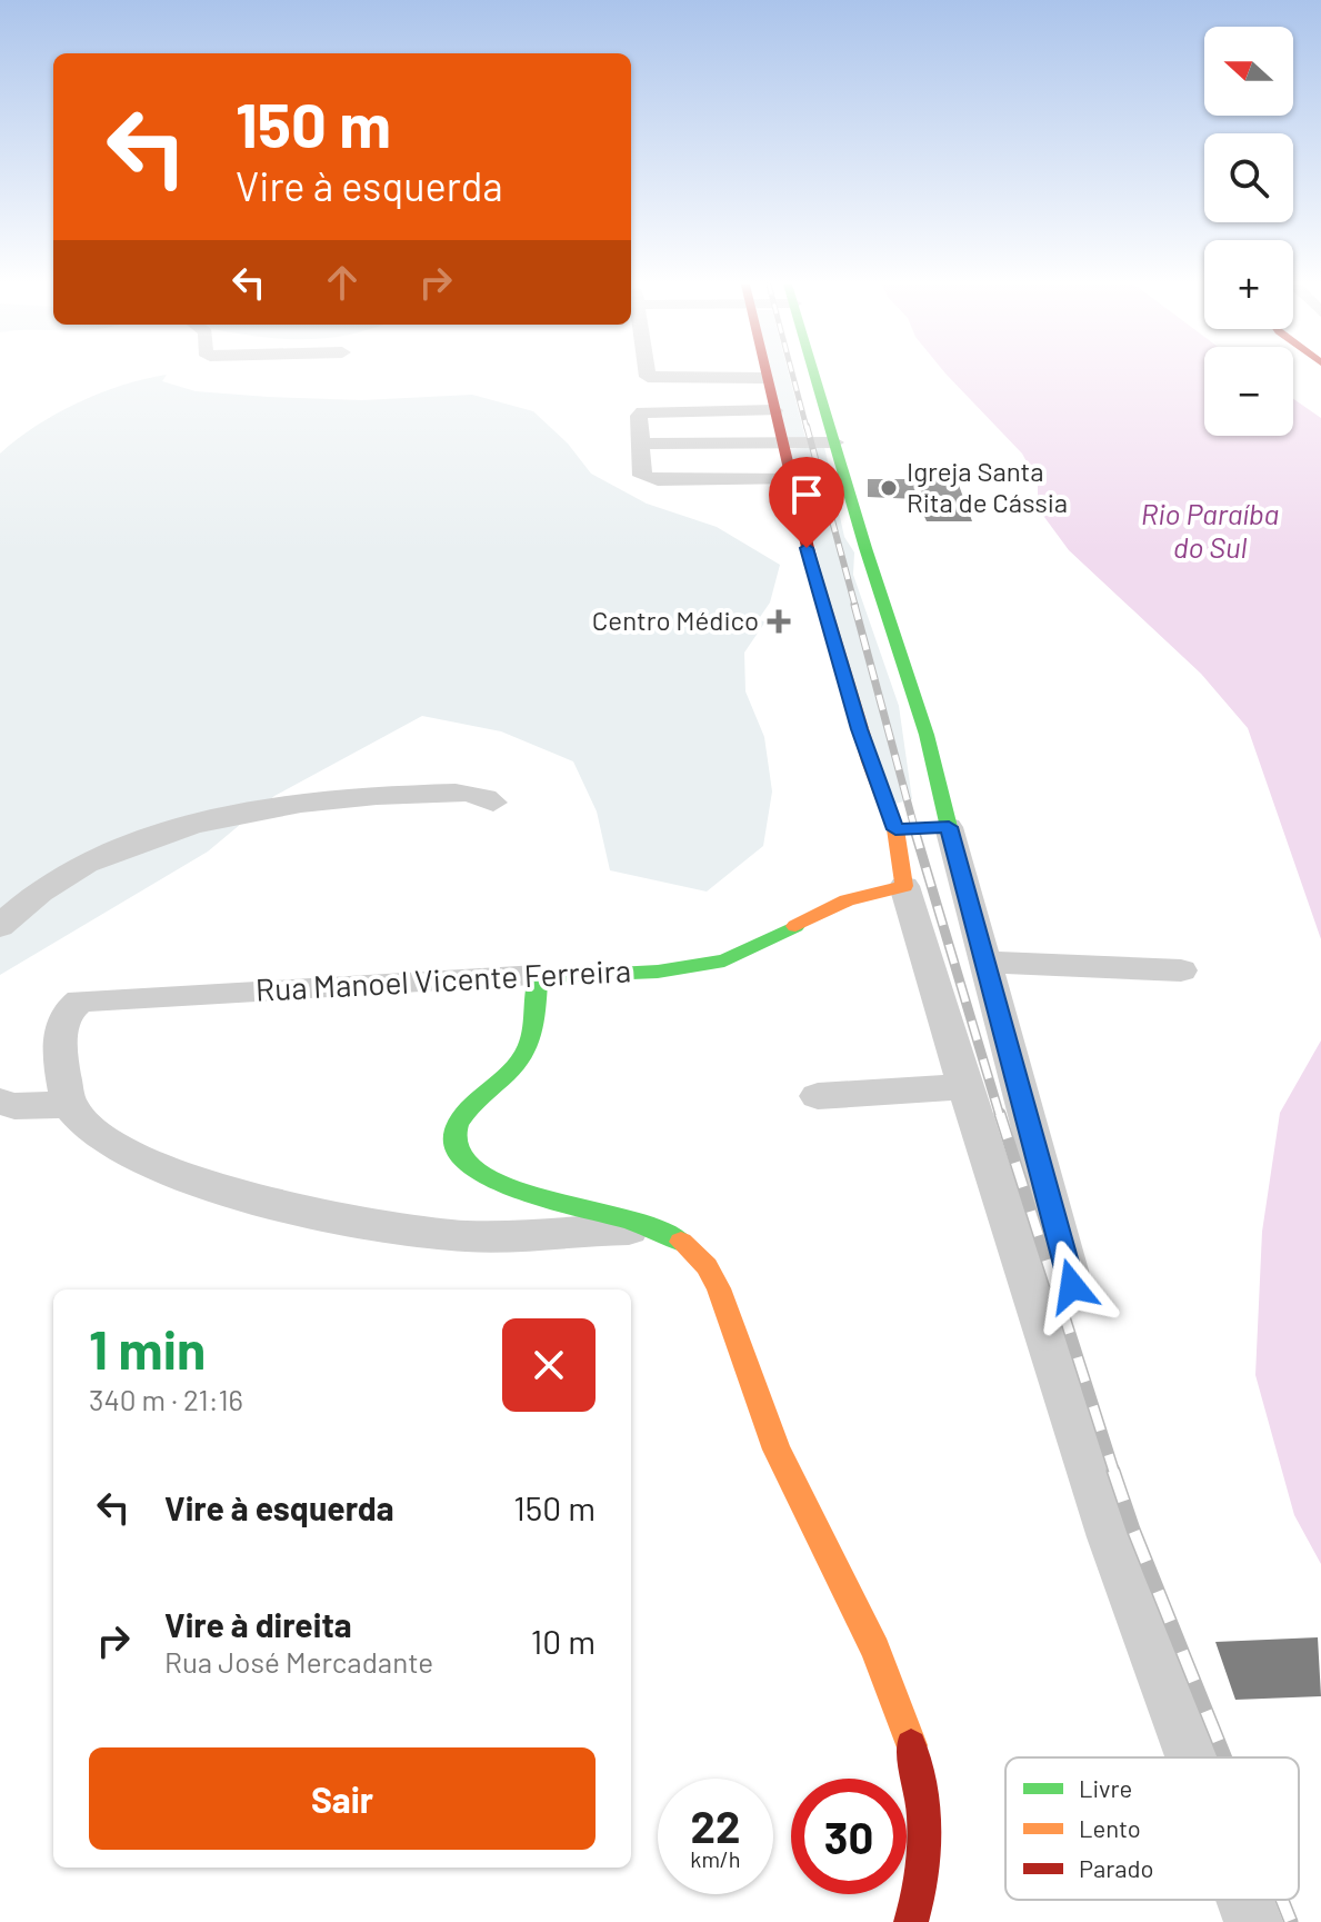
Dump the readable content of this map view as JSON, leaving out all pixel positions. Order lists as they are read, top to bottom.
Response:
{
  "streets": {
    "main road": ["Rua Manoel Vicente Ferreira"]
  },
  "water": ["Rio Paraíba do Sul"],
  "places": {
    "other": ["Igreja Santa Rita de Cássia"],
    "health": ["Centro Médico"]
  },
  "legend": ["Livre", "Lento", "Parado"],
  "north": "left",
  "page": {
    "map_buttons": ["+", "−"],
    "turn": ["150 m", "Vire à esquerda"],
    "heading": ["1 min", "340 m · 21:16"],
    "list": [
      {
        "name": "Vire à esquerda",
        "value": "150 m"
      },
      {
        "name": "Vire à direita",
        "note": "Rua José Mercadante",
        "value": "10 m"
      }
    ],
    "buttons": "Sair",
    "speed": "22 km/h",
    "limit": "30"
  }
}
